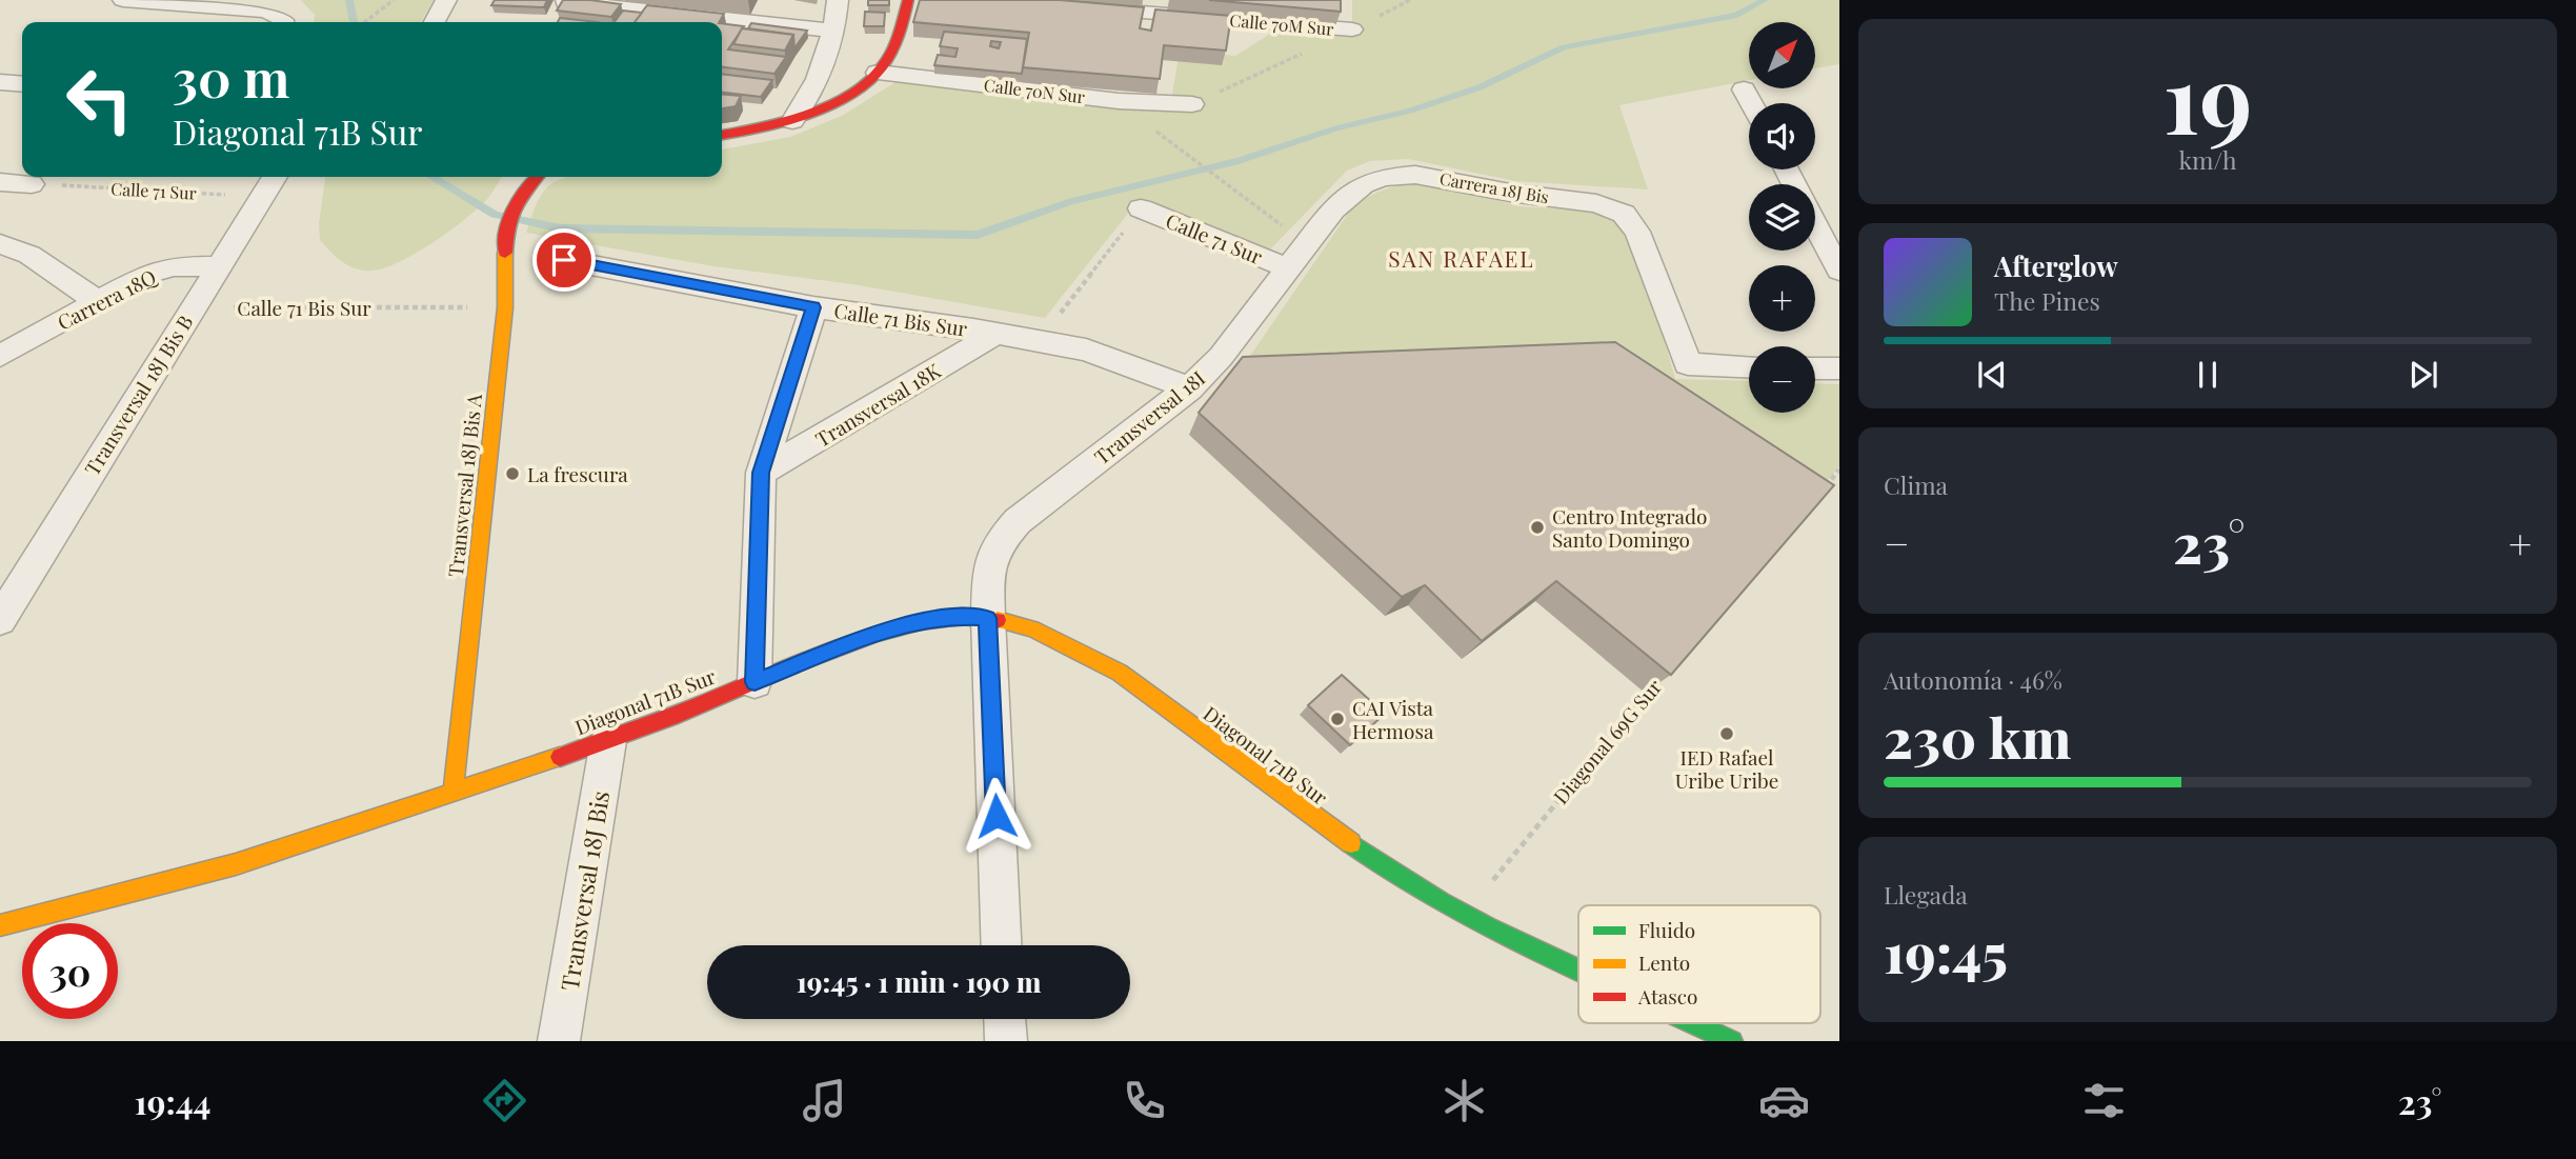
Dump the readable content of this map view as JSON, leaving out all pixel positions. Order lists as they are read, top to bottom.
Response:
{
  "streets": {
    "street": [
      "Calle 70M Sur",
      "Calle 70N Sur",
      "Carrera 18J Bis",
      "Calle 71 Sur",
      "Carrera 18Q",
      "Calle 71 Bis Sur",
      "Transversal 18J Bis B",
      "Transversal 18K",
      "Transversal 18I",
      "Transversal 18J Bis A",
      "Diagonal 71B Sur",
      "Transversal 18J Bis"
    ],
    "path": ["Diagonal 69G Sur"]
  },
  "crossings": [
    ["Carrera 18J Bis", "Transversal 18I"],
    ["Calle 71 Sur", "Transversal 18J Bis B"],
    ["Calle 71 Sur", "Transversal 18I"],
    ["Carrera 18Q", "Transversal 18J Bis B"],
    ["Calle 71 Bis Sur", "Transversal 18J Bis B"],
    ["Calle 71 Bis Sur", "Transversal 18K"],
    ["Calle 71 Bis Sur", "Transversal 18I"],
    ["Calle 71 Bis Sur", "Transversal 18J Bis A"],
    ["Transversal 18I", "Diagonal 71B Sur"],
    ["Transversal 18J Bis A", "Diagonal 71B Sur"],
    ["Diagonal 71B Sur", "Diagonal 69G Sur"],
    ["Diagonal 71B Sur", "Transversal 18J Bis"]
  ],
  "districts": ["SAN RAFAEL"],
  "places": [
    "La frescura",
    "Centro Integrado Santo Domingo",
    "CAI Vista Hermosa",
    "IED Rafael Uribe Uribe"
  ],
  "legend": ["Fluido", "Lento", "Atasco"],
  "north": "top right",
  "page": {
    "tile": [
      ["19", "km/h"],
      "Clima",
      ["Autonomía · 46%", "230 km"],
      ["Llegada", "19:45"]
    ],
    "map_buttons": ["+", "−"],
    "turn": ["30 m", "Diagonal 71B Sur"],
    "song": ["Afterglow", "The Pines"],
    "heat": ["−", "23°", "+"],
    "limit": "30",
    "trip": "19:45 · 1 min · 190 m",
    "tabs": ["19:44", "23°"]
  }
}
